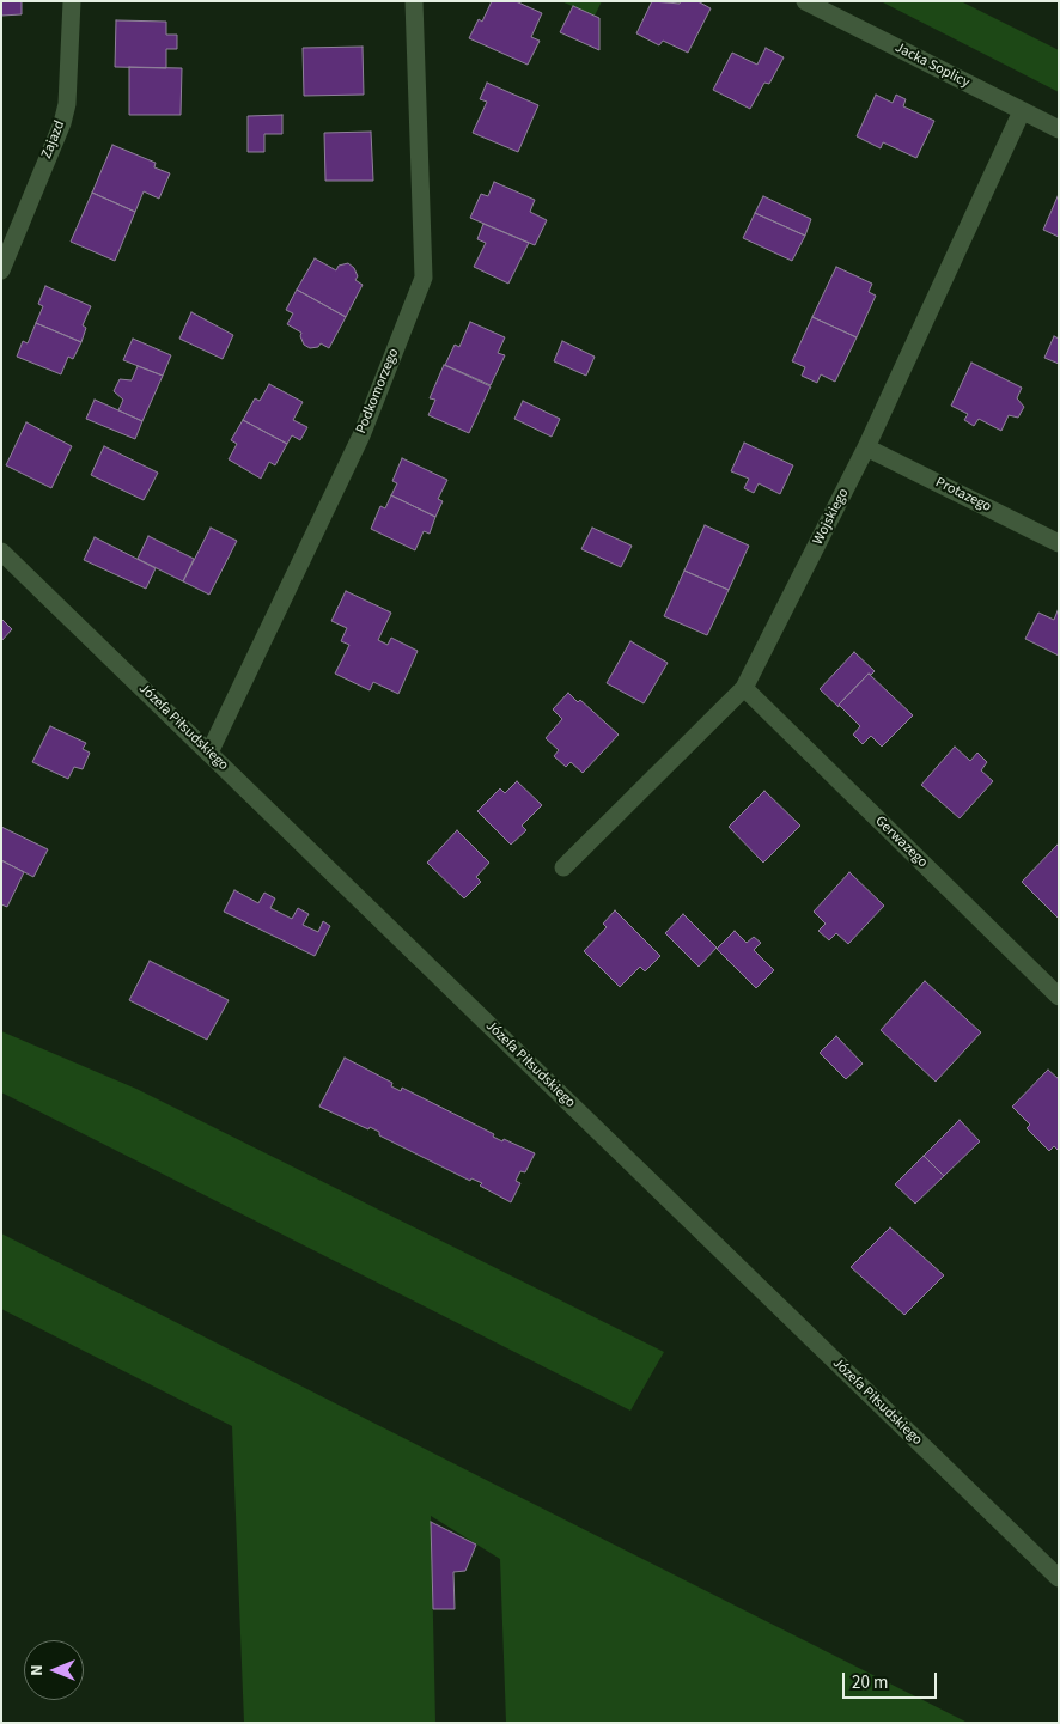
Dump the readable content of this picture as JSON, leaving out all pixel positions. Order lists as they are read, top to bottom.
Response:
{
  "streets": {
    "street": [
      "Jacka Soplicy",
      "Zajazd",
      "Podkomorzego",
      "Protazego",
      "Wojskiego",
      "Józefa Piłsudskiego",
      "Gerwazego"
    ]
  },
  "crossings": [
    ["Jacka Soplicy", "Wojskiego"],
    ["Podkomorzego", "Józefa Piłsudskiego"],
    ["Protazego", "Wojskiego"],
    ["Wojskiego", "Gerwazego"]
  ],
  "scale_bar": "20 m",
  "north": "left"
}
